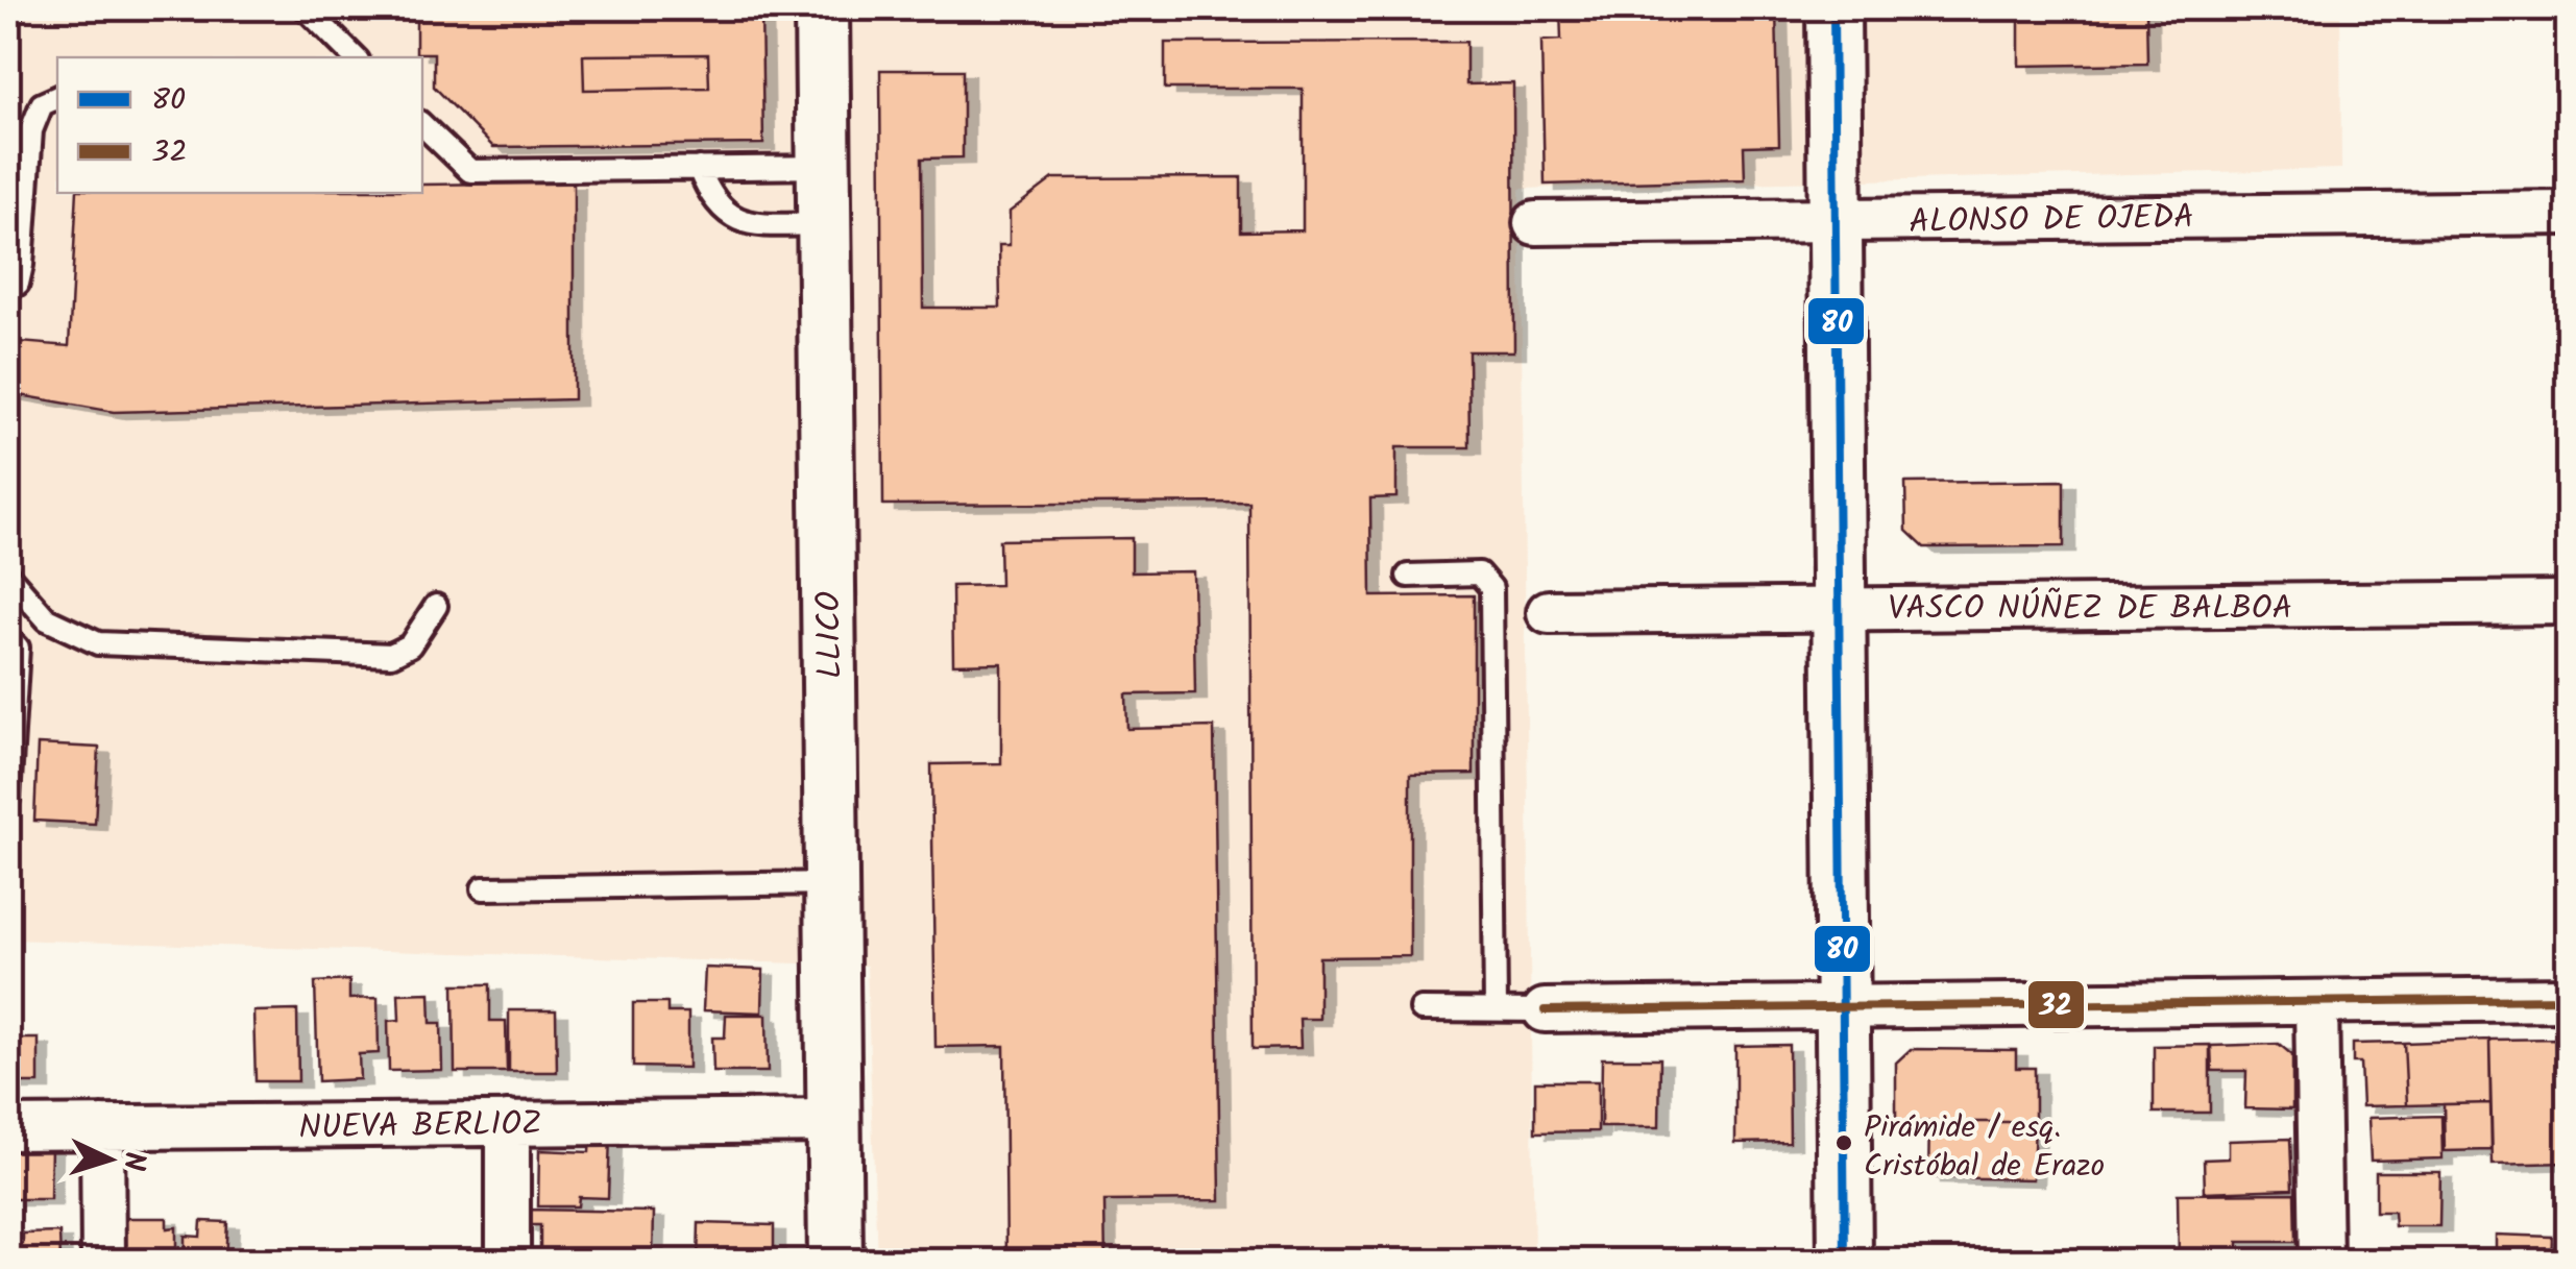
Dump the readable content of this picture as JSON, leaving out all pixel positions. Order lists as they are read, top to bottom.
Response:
{
  "streets": {
    "street": [
      "ALONSO DE OJEDA",
      "VASCO NÚÑEZ DE BALBOA",
      "LLICO",
      "NUEVA BERLIOZ"
    ]
  },
  "crossings": [
    ["LLICO", "NUEVA BERLIOZ"]
  ],
  "places": ["Pirámide / esq. Cristóbal de Erazo"],
  "lines": ["transit line 80", "transit line 32"],
  "legend": ["80", "32"],
  "north": "right"
}
